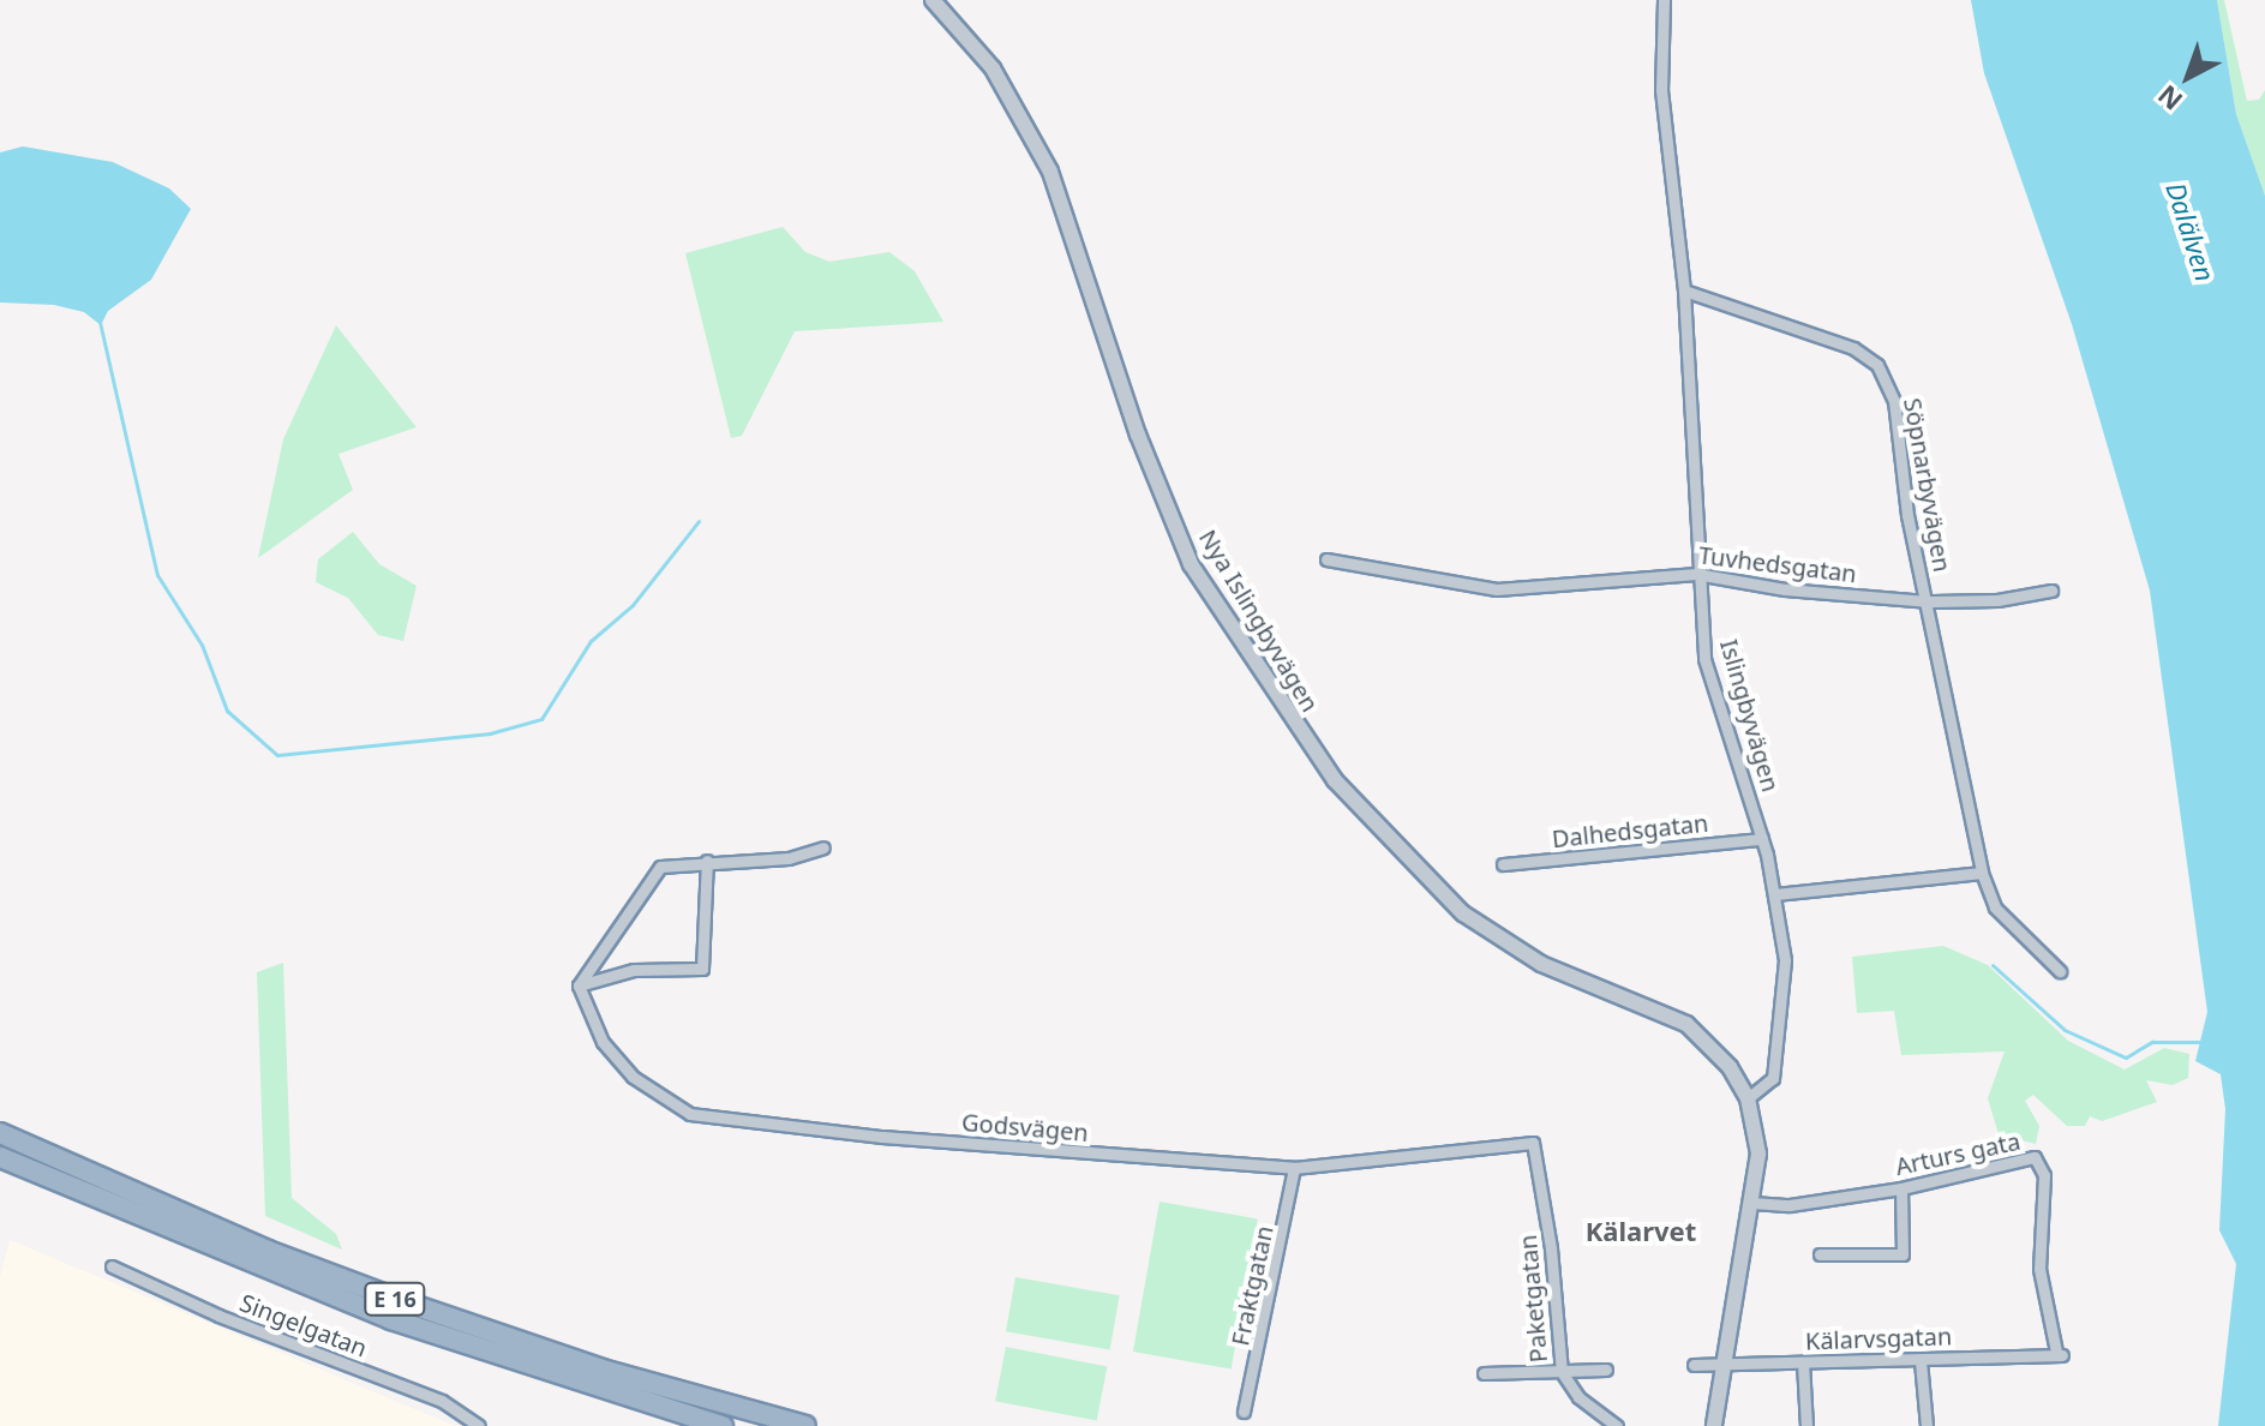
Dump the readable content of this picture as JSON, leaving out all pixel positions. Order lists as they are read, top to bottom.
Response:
{
  "streets": {
    "highway": ["E 16"],
    "street": [
      "Söpnarbyvägen",
      "Tuvhedsgatan",
      "Nya Islingbyvägen",
      "Islingbyvägen",
      "Dalhedsgatan",
      "Godsvägen",
      "Arturs gata",
      "Fraktgatan",
      "Paketgatan",
      "Singelgatan",
      "Kälarvsgatan"
    ]
  },
  "crossings": [
    ["Söpnarbyvägen", "Tuvhedsgatan"],
    ["Söpnarbyvägen", "Islingbyvägen"],
    ["Tuvhedsgatan", "Islingbyvägen"],
    ["Nya Islingbyvägen", "Islingbyvägen"],
    ["Islingbyvägen", "Dalhedsgatan"],
    ["Godsvägen", "Fraktgatan"],
    ["Godsvägen", "Paketgatan"],
    ["Arturs gata", "Kälarvsgatan"]
  ],
  "districts": ["Kälarvet"],
  "water": ["Dalälven"],
  "north": "bottom left"
}
